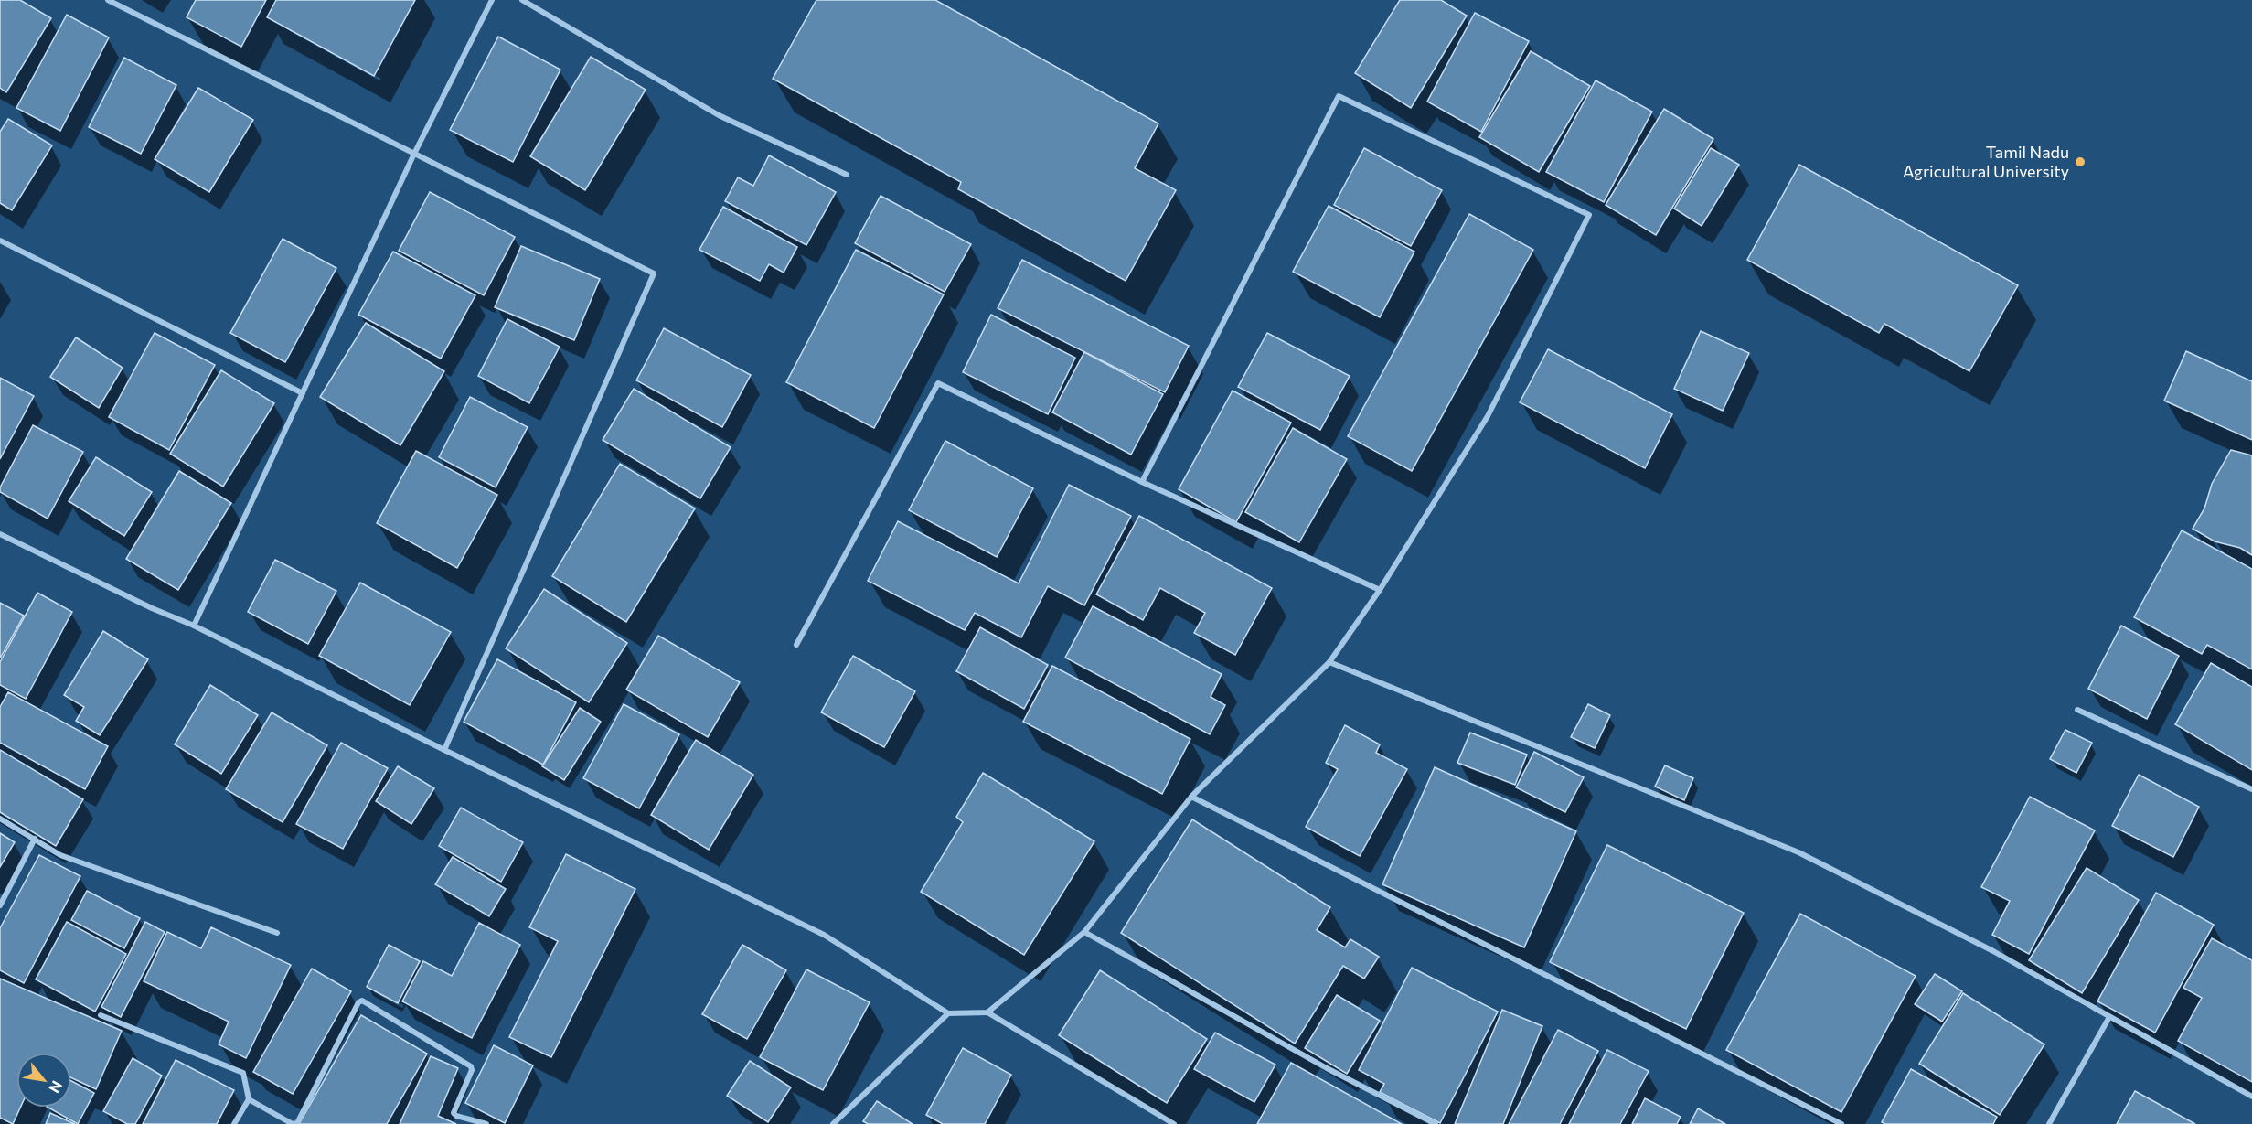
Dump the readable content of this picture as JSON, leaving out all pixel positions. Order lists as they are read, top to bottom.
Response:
{
  "places": ["Tamil Nadu Agricultural University"],
  "north": "bottom right"
}
